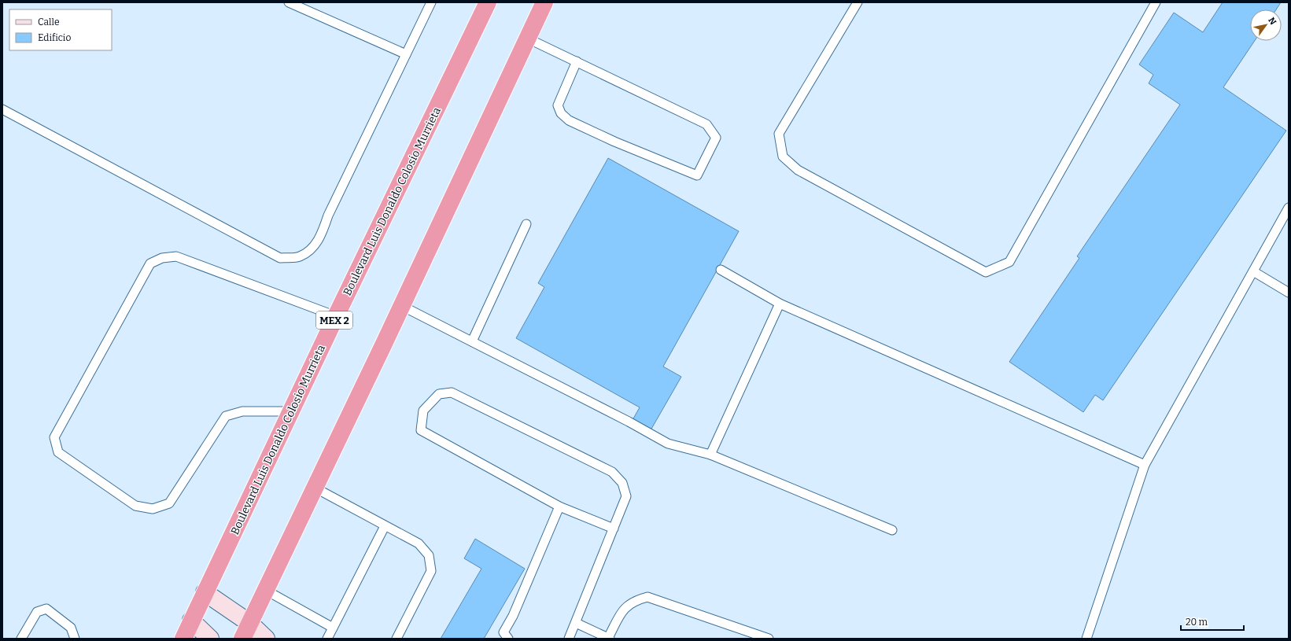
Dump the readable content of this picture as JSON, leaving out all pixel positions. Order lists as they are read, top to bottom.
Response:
{
  "streets": {
    "highway": ["Boulevard Luis Donaldo Colosio Murrieta", "MEX 2"]
  },
  "legend": ["Calle", "Edificio"],
  "scale_bar": "20 m",
  "north": "top right"
}
